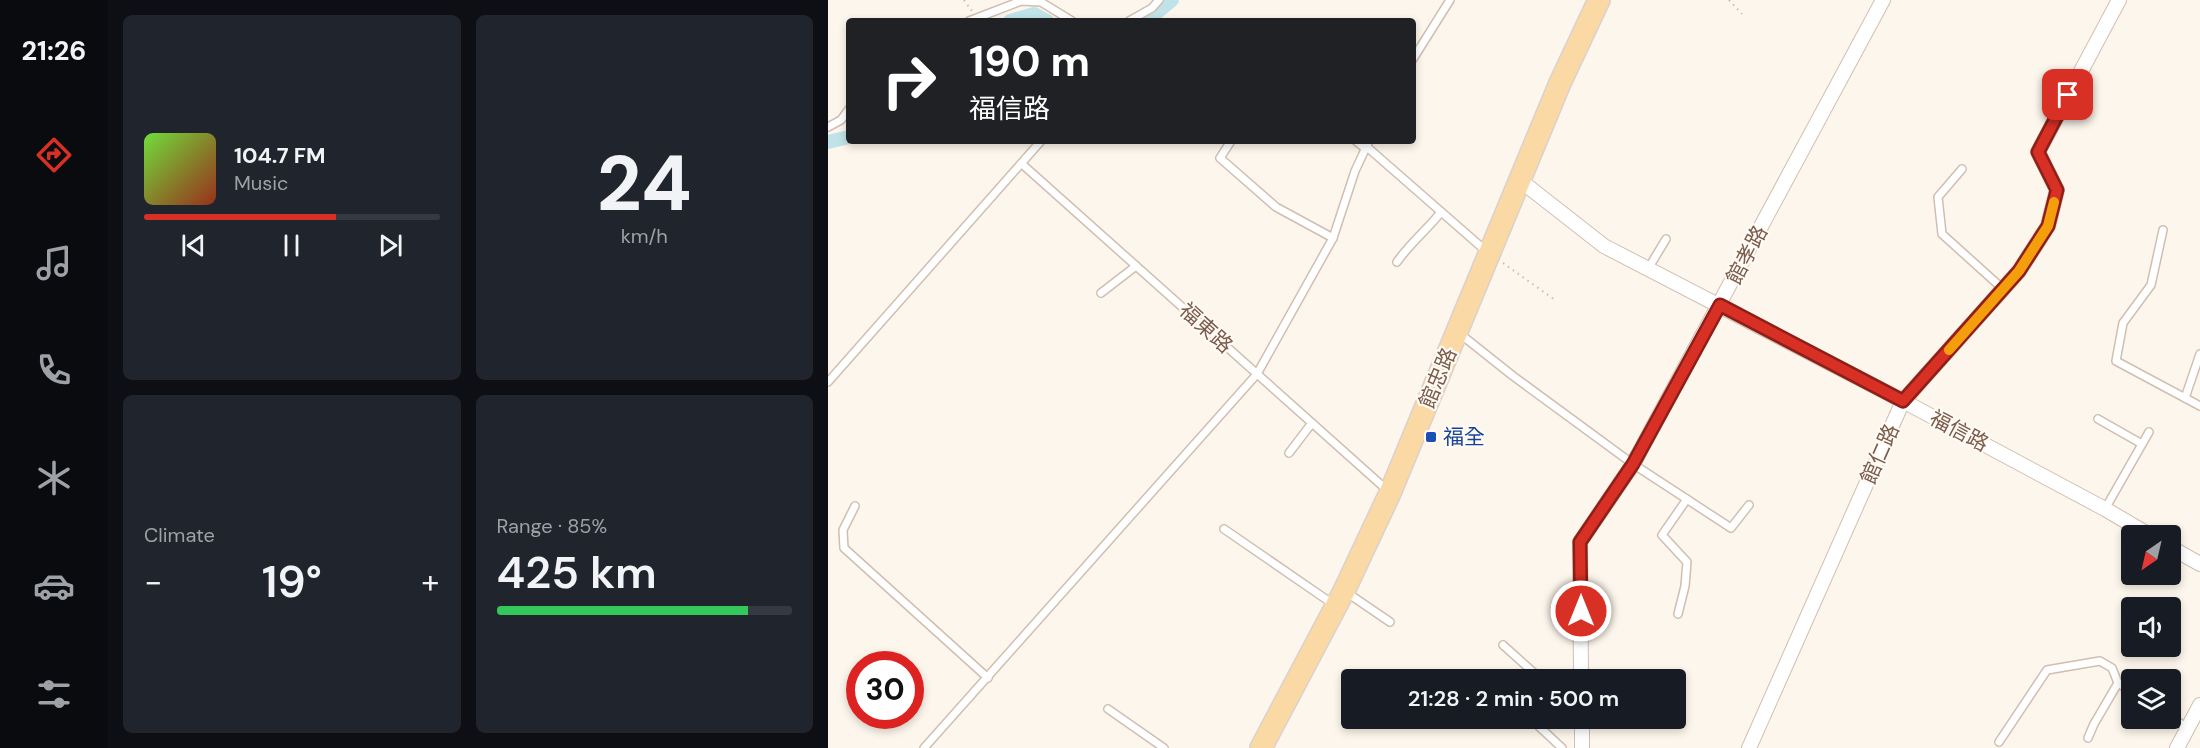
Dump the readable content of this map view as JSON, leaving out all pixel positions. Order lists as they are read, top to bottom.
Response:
{
  "streets": {
    "main road": ["館忠路"],
    "street": ["館孝路", "福信路", "館仁路"],
    "lane": ["福東路"]
  },
  "crossings": [
    ["館孝路", "福信路"],
    ["福東路", "館忠路"],
    ["館忠路", "福信路"],
    ["福信路", "館仁路"]
  ],
  "places": {
    "transit": ["福全"]
  },
  "north": "bottom left",
  "page": {
    "tabs": "21:26",
    "tile": [
      ["24", "km/h"],
      "Climate",
      ["Range · 85%", "425 km"]
    ],
    "turn": ["190 m", "福信路"],
    "song": ["104.7 FM", "Music"],
    "heat": ["−", "19°", "+"],
    "limit": "30",
    "trip": "21:28 · 2 min · 500 m"
  }
}
